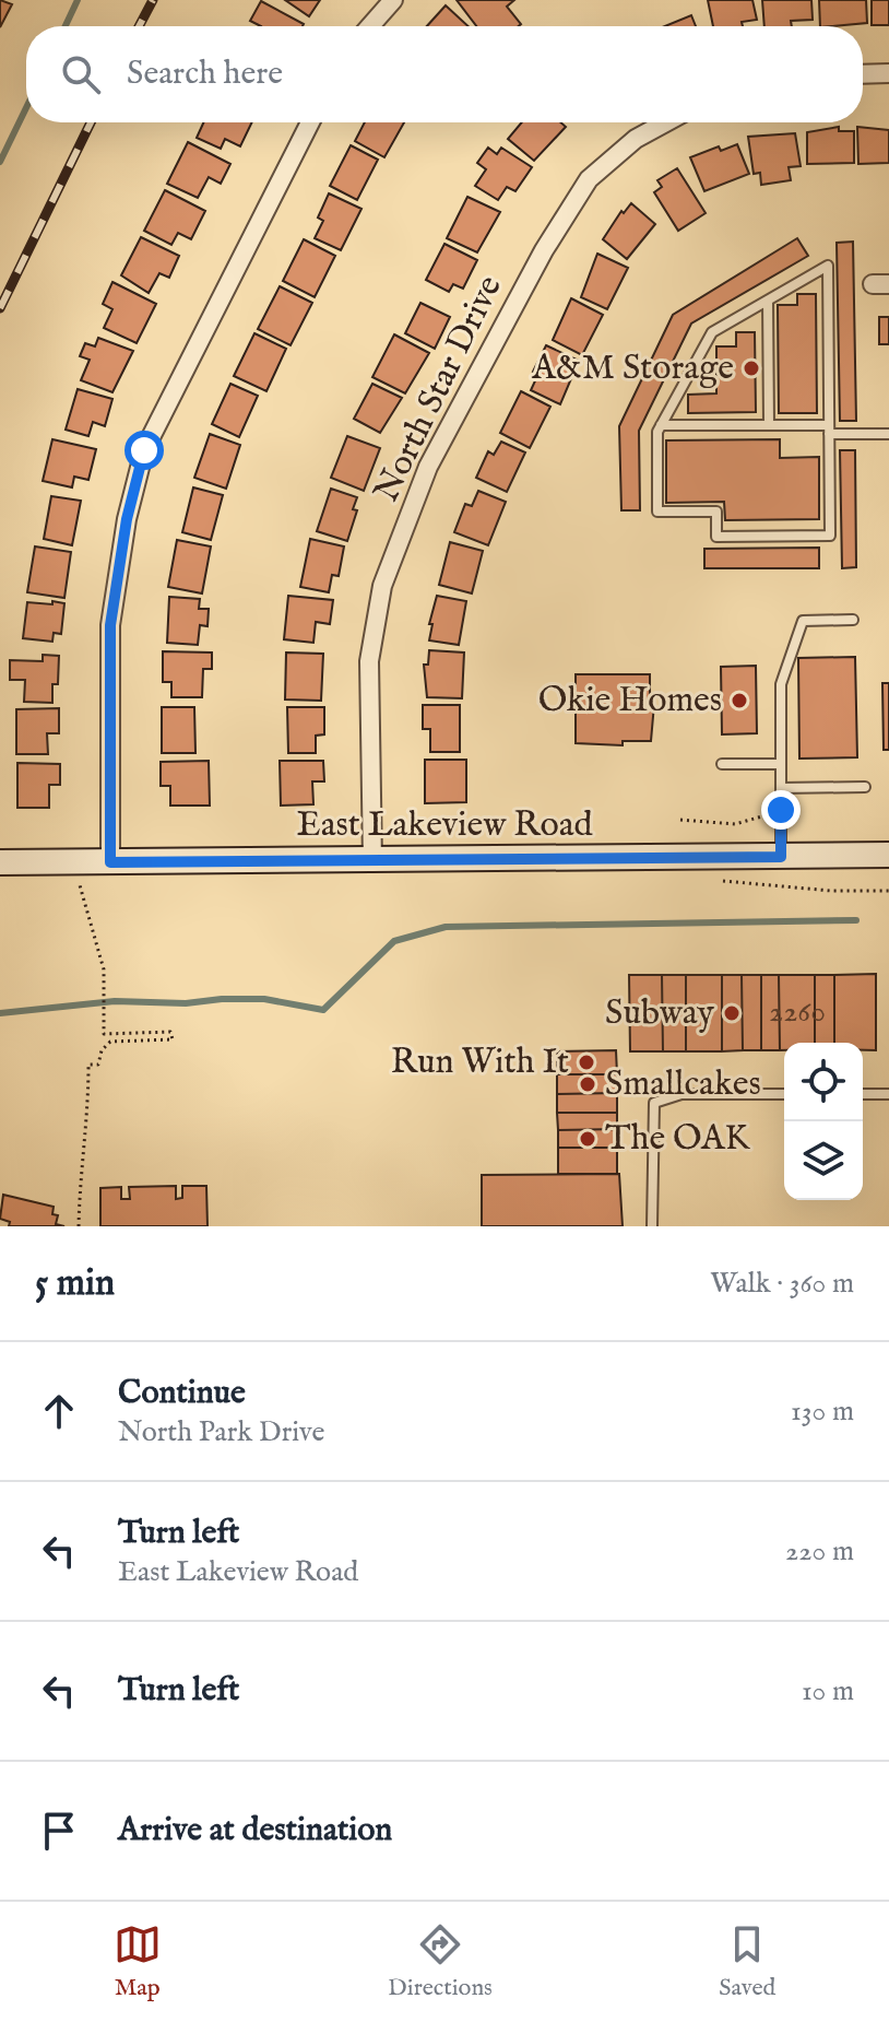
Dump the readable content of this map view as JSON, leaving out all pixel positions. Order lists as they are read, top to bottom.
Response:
{
  "streets": {
    "main road": ["East Lakeview Road"],
    "street": ["North Star Drive"]
  },
  "crossings": [
    ["North Star Drive", "East Lakeview Road"]
  ],
  "places": [
    "A&M Storage",
    "Okie Homes",
    "Subway",
    "Run With It",
    "Smallcakes",
    "The OAK"
  ],
  "house_numbers": ["2260"],
  "page": {
    "search": "Search here",
    "heading": ["5 min", "Walk · 360 m"],
    "list": [
      ["Continue", "North Park Drive", "130 m"],
      ["Turn left", "East Lakeview Road", "220 m"],
      ["Turn left", "10 m"],
      "Arrive at destination"
    ],
    "nav": ["Map", "Directions", "Saved"]
  }
}
